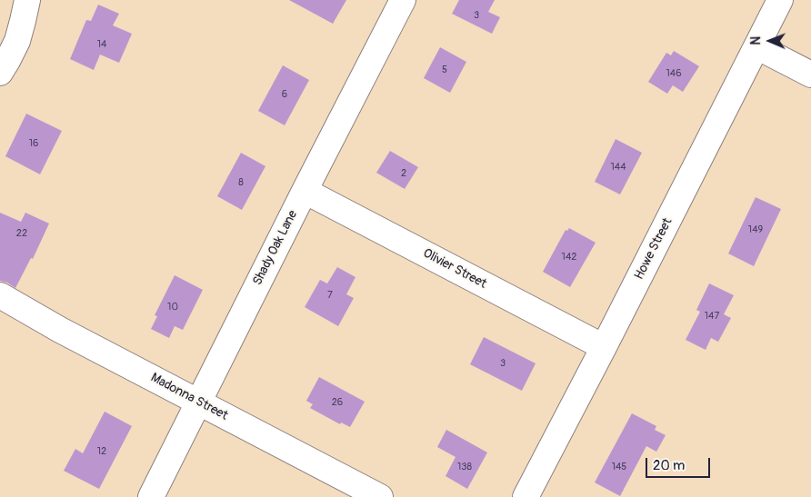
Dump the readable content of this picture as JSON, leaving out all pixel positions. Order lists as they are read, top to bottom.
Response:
{
  "streets": {
    "street": [
      "Shady Oak Lane",
      "Howe Street",
      "Olivier Street",
      "Madonna Street"
    ]
  },
  "crossings": [
    ["Shady Oak Lane", "Olivier Street"],
    ["Shady Oak Lane", "Madonna Street"],
    ["Howe Street", "Olivier Street"]
  ],
  "house_numbers": [
    "3",
    "14",
    "5",
    "146",
    "6",
    "16",
    "144",
    "2",
    "8",
    "149",
    "22",
    "142",
    "7",
    "10",
    "147",
    "3",
    "26",
    "12",
    "138",
    "145"
  ],
  "scale_bar": "20 m",
  "north": "left"
}
